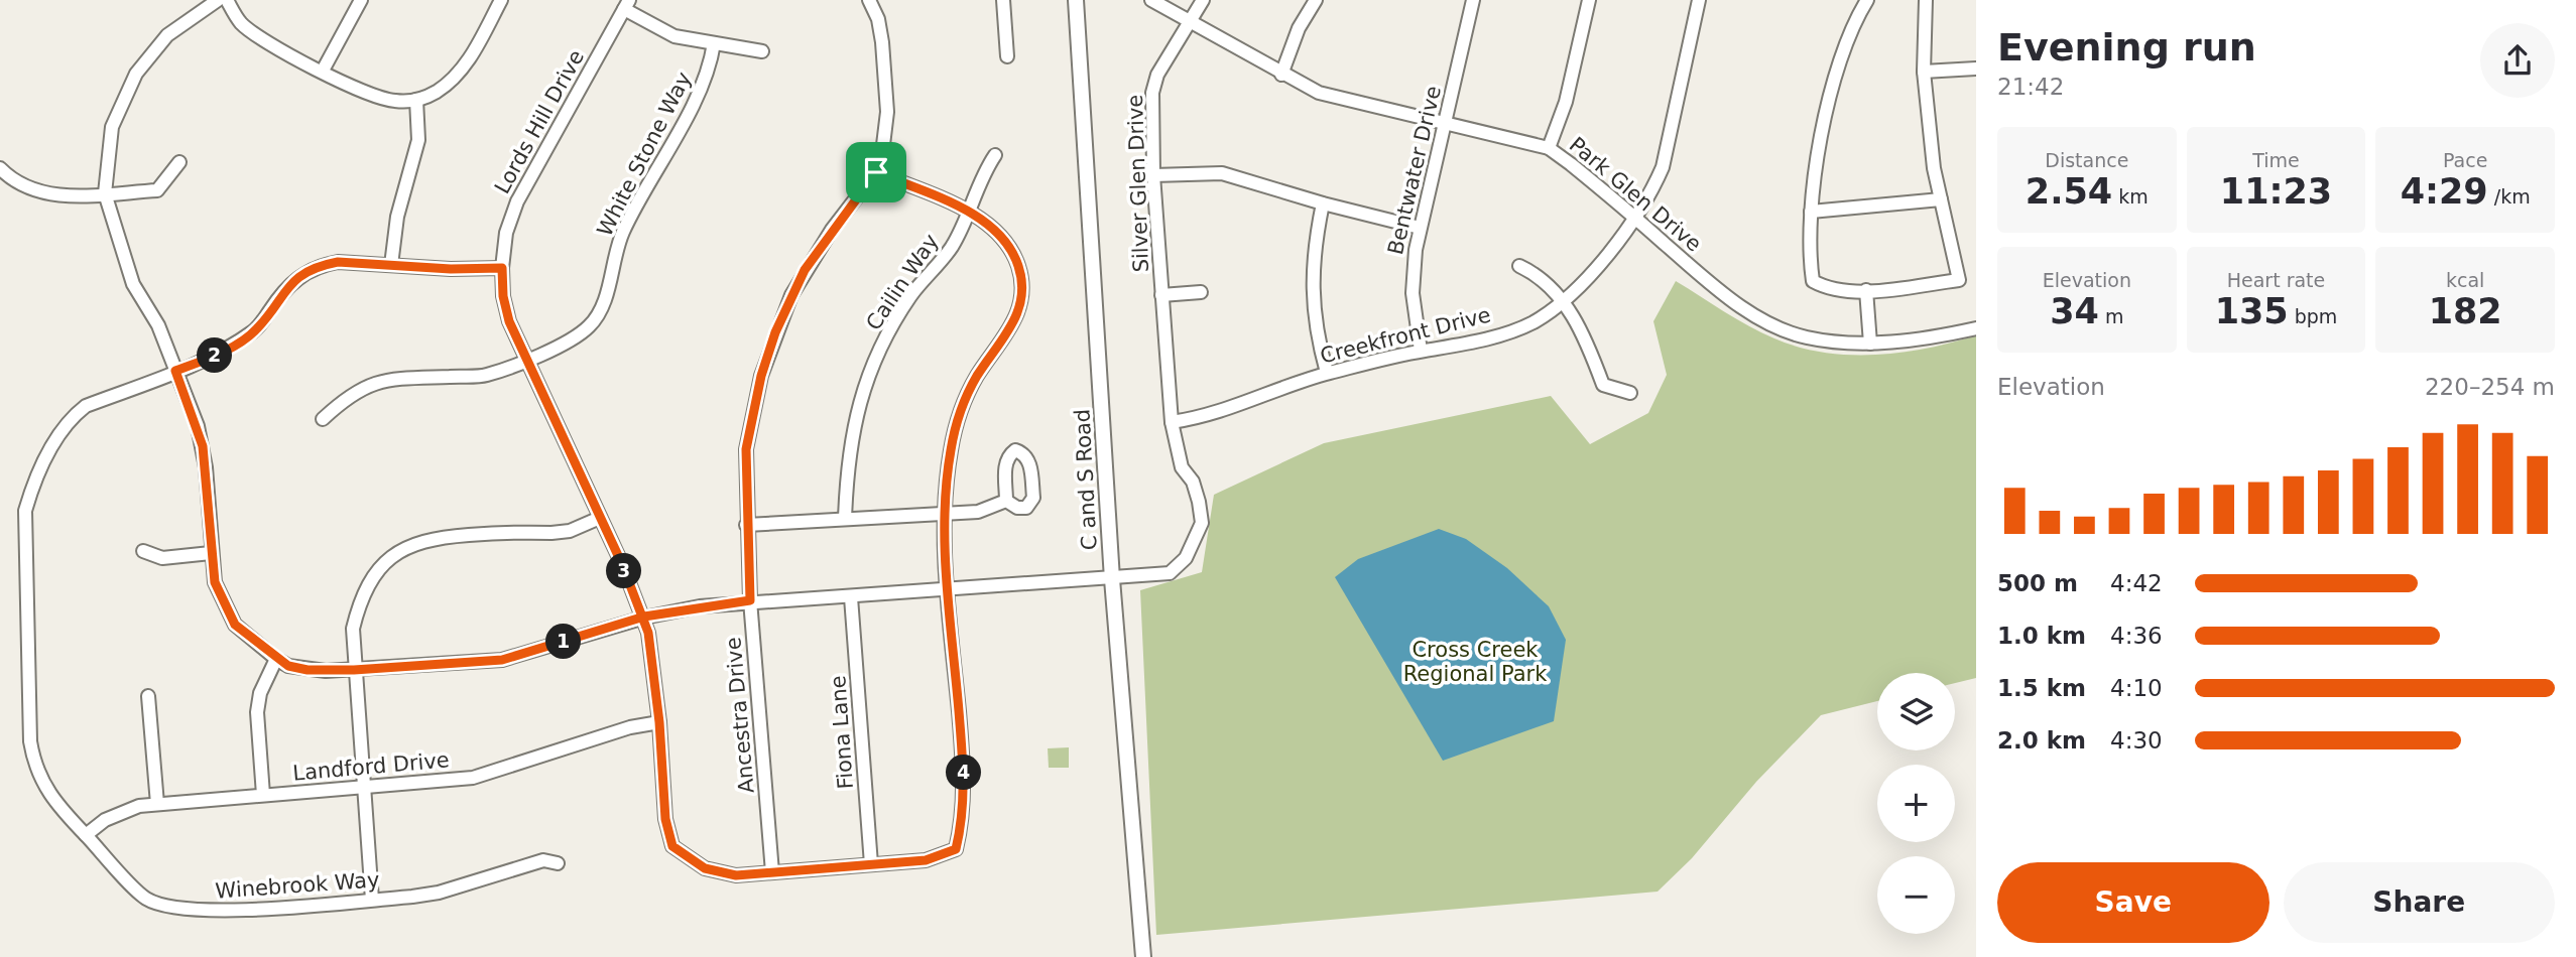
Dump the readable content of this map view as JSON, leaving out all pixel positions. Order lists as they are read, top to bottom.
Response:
{
  "streets": {
    "main road": ["C and S Road"],
    "street": [
      "Lords Hill Drive",
      "White Stone Way",
      "Bentwater Drive",
      "Silver Glen Drive",
      "Park Glen Drive",
      "Cailin Way",
      "Creekfront Drive",
      "Ancestra Drive",
      "Fiona Lane",
      "Landford Drive",
      "Winebrook Way"
    ]
  },
  "crossings": [
    ["Lords Hill Drive", "Winebrook Way"],
    ["Bentwater Drive", "Park Glen Drive"],
    ["Bentwater Drive", "Creekfront Drive"],
    ["Silver Glen Drive", "Park Glen Drive"],
    ["Silver Glen Drive", "Creekfront Drive"],
    ["Silver Glen Drive", "C and S Road"],
    ["Silver Glen Drive", "Ancestra Drive"],
    ["Silver Glen Drive", "Fiona Lane"],
    ["Park Glen Drive", "Creekfront Drive"],
    ["Landford Drive", "Winebrook Way"]
  ],
  "parks": ["Cross Creek Regional Park"],
  "page": {
    "heading": ["Evening run", "21:42"],
    "stats": [
      ["Distance", "2.54 km"],
      ["Time", "11:23"],
      ["Pace", "4:29 /km"],
      ["Elevation", "34 m"],
      ["Heart rate", "135 bpm"],
      ["kcal", "182"]
    ],
    "pins": [
      "2",
      "3",
      "1",
      "4"
    ],
    "chart": ["Elevation", "220–254 m"],
    "list": [
      {
        "name": "500 m",
        "note": "4:42"
      },
      {
        "name": "1.0 km",
        "note": "4:36"
      },
      {
        "name": "1.5 km",
        "note": "4:10"
      },
      {
        "name": "2.0 km",
        "note": "4:30"
      }
    ],
    "map_buttons": ["+", "−"],
    "buttons": ["Save", "Share"]
  }
}
